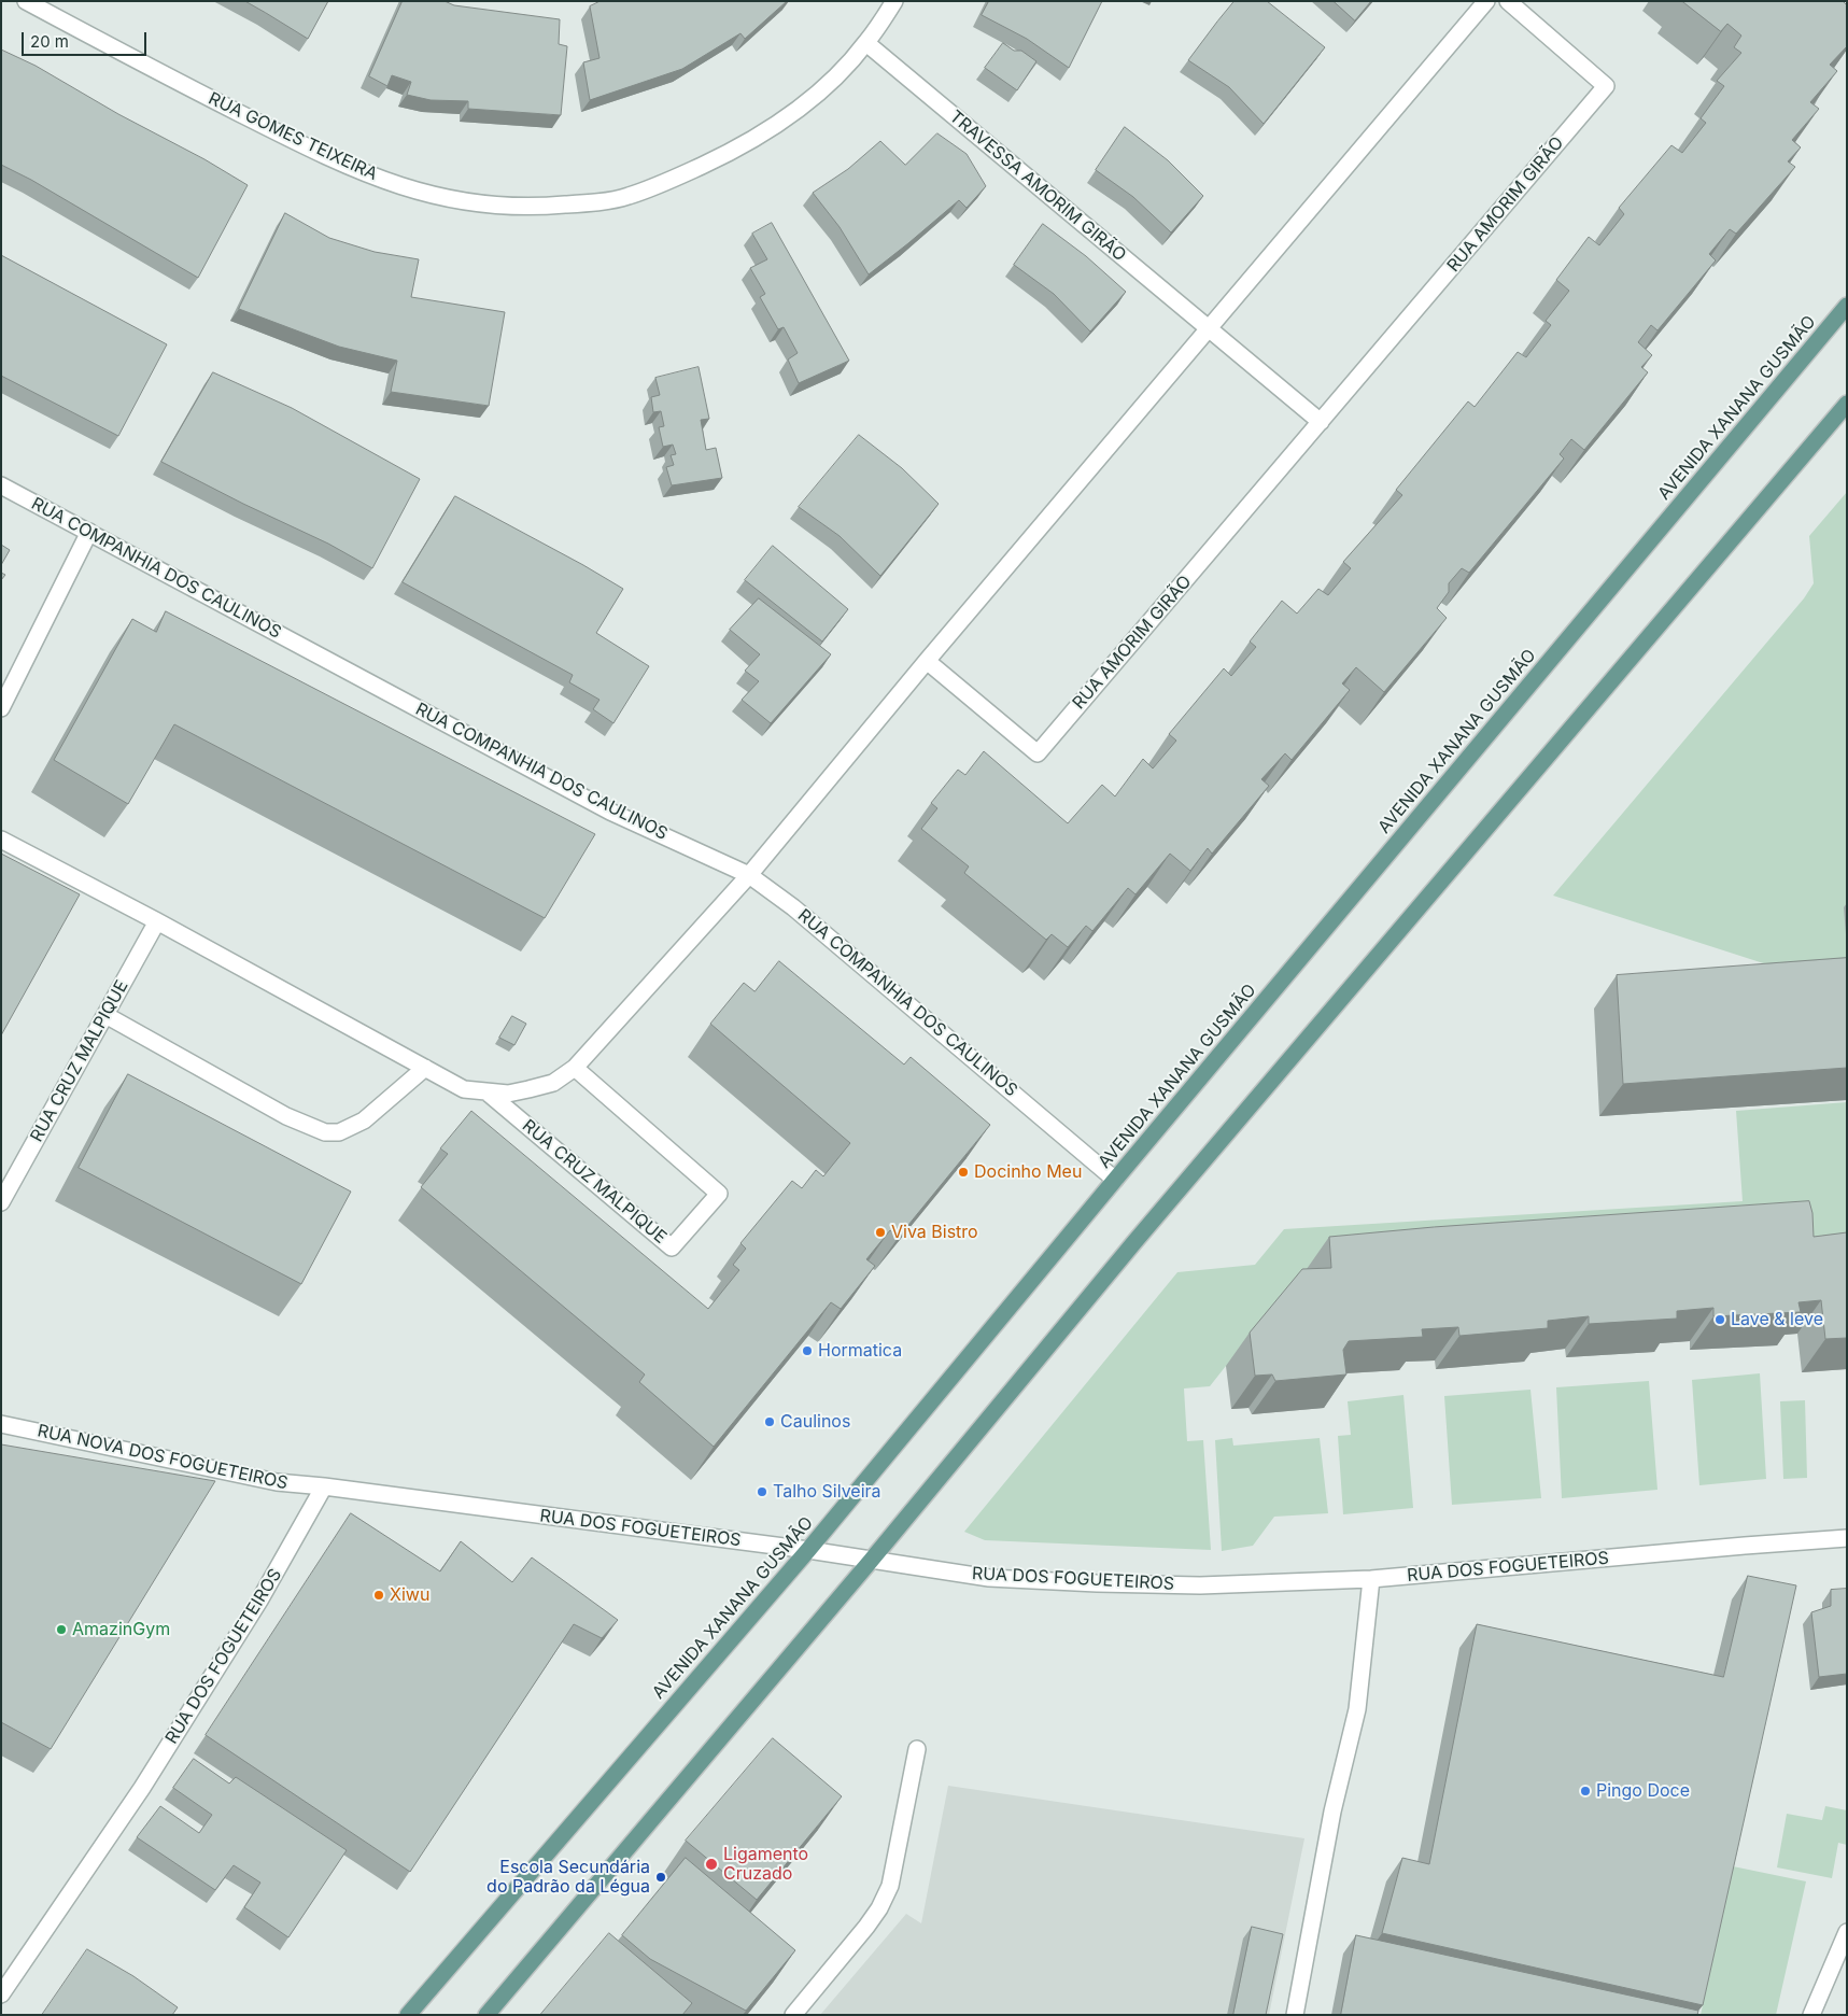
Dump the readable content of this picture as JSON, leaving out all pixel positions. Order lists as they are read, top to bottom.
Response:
{
  "streets": {
    "main road": ["AVENIDA XANANA GUSMÃO"],
    "street": [
      "RUA GOMES TEIXEIRA",
      "TRAVESSA AMORIM GIRÃO",
      "RUA AMORIM GIRÃO",
      "RUA COMPANHIA DOS CAULINOS",
      "RUA CRUZ MALPIQUE",
      "RUA NOVA DOS FOGUETEIROS",
      "RUA DOS FOGUETEIROS"
    ]
  },
  "crossings": [
    ["RUA GOMES TEIXEIRA", "TRAVESSA AMORIM GIRÃO"],
    ["AVENIDA XANANA GUSMÃO", "RUA COMPANHIA DOS CAULINOS"],
    ["AVENIDA XANANA GUSMÃO", "RUA DOS FOGUETEIROS"],
    ["RUA COMPANHIA DOS CAULINOS", "RUA CRUZ MALPIQUE"],
    ["RUA NOVA DOS FOGUETEIROS", "RUA DOS FOGUETEIROS"]
  ],
  "places": [
    "Docinho Meu",
    "Viva Bistro",
    "Lave & leve",
    "Hormatica",
    "Caulinos",
    "Talho Silveira",
    "Xiwu",
    "AmazinGym",
    "Pingo Doce",
    "Ligamento Cruzado",
    "Escola Secundária do Padrão da Légua"
  ],
  "scale_bar": "20 m"
}
